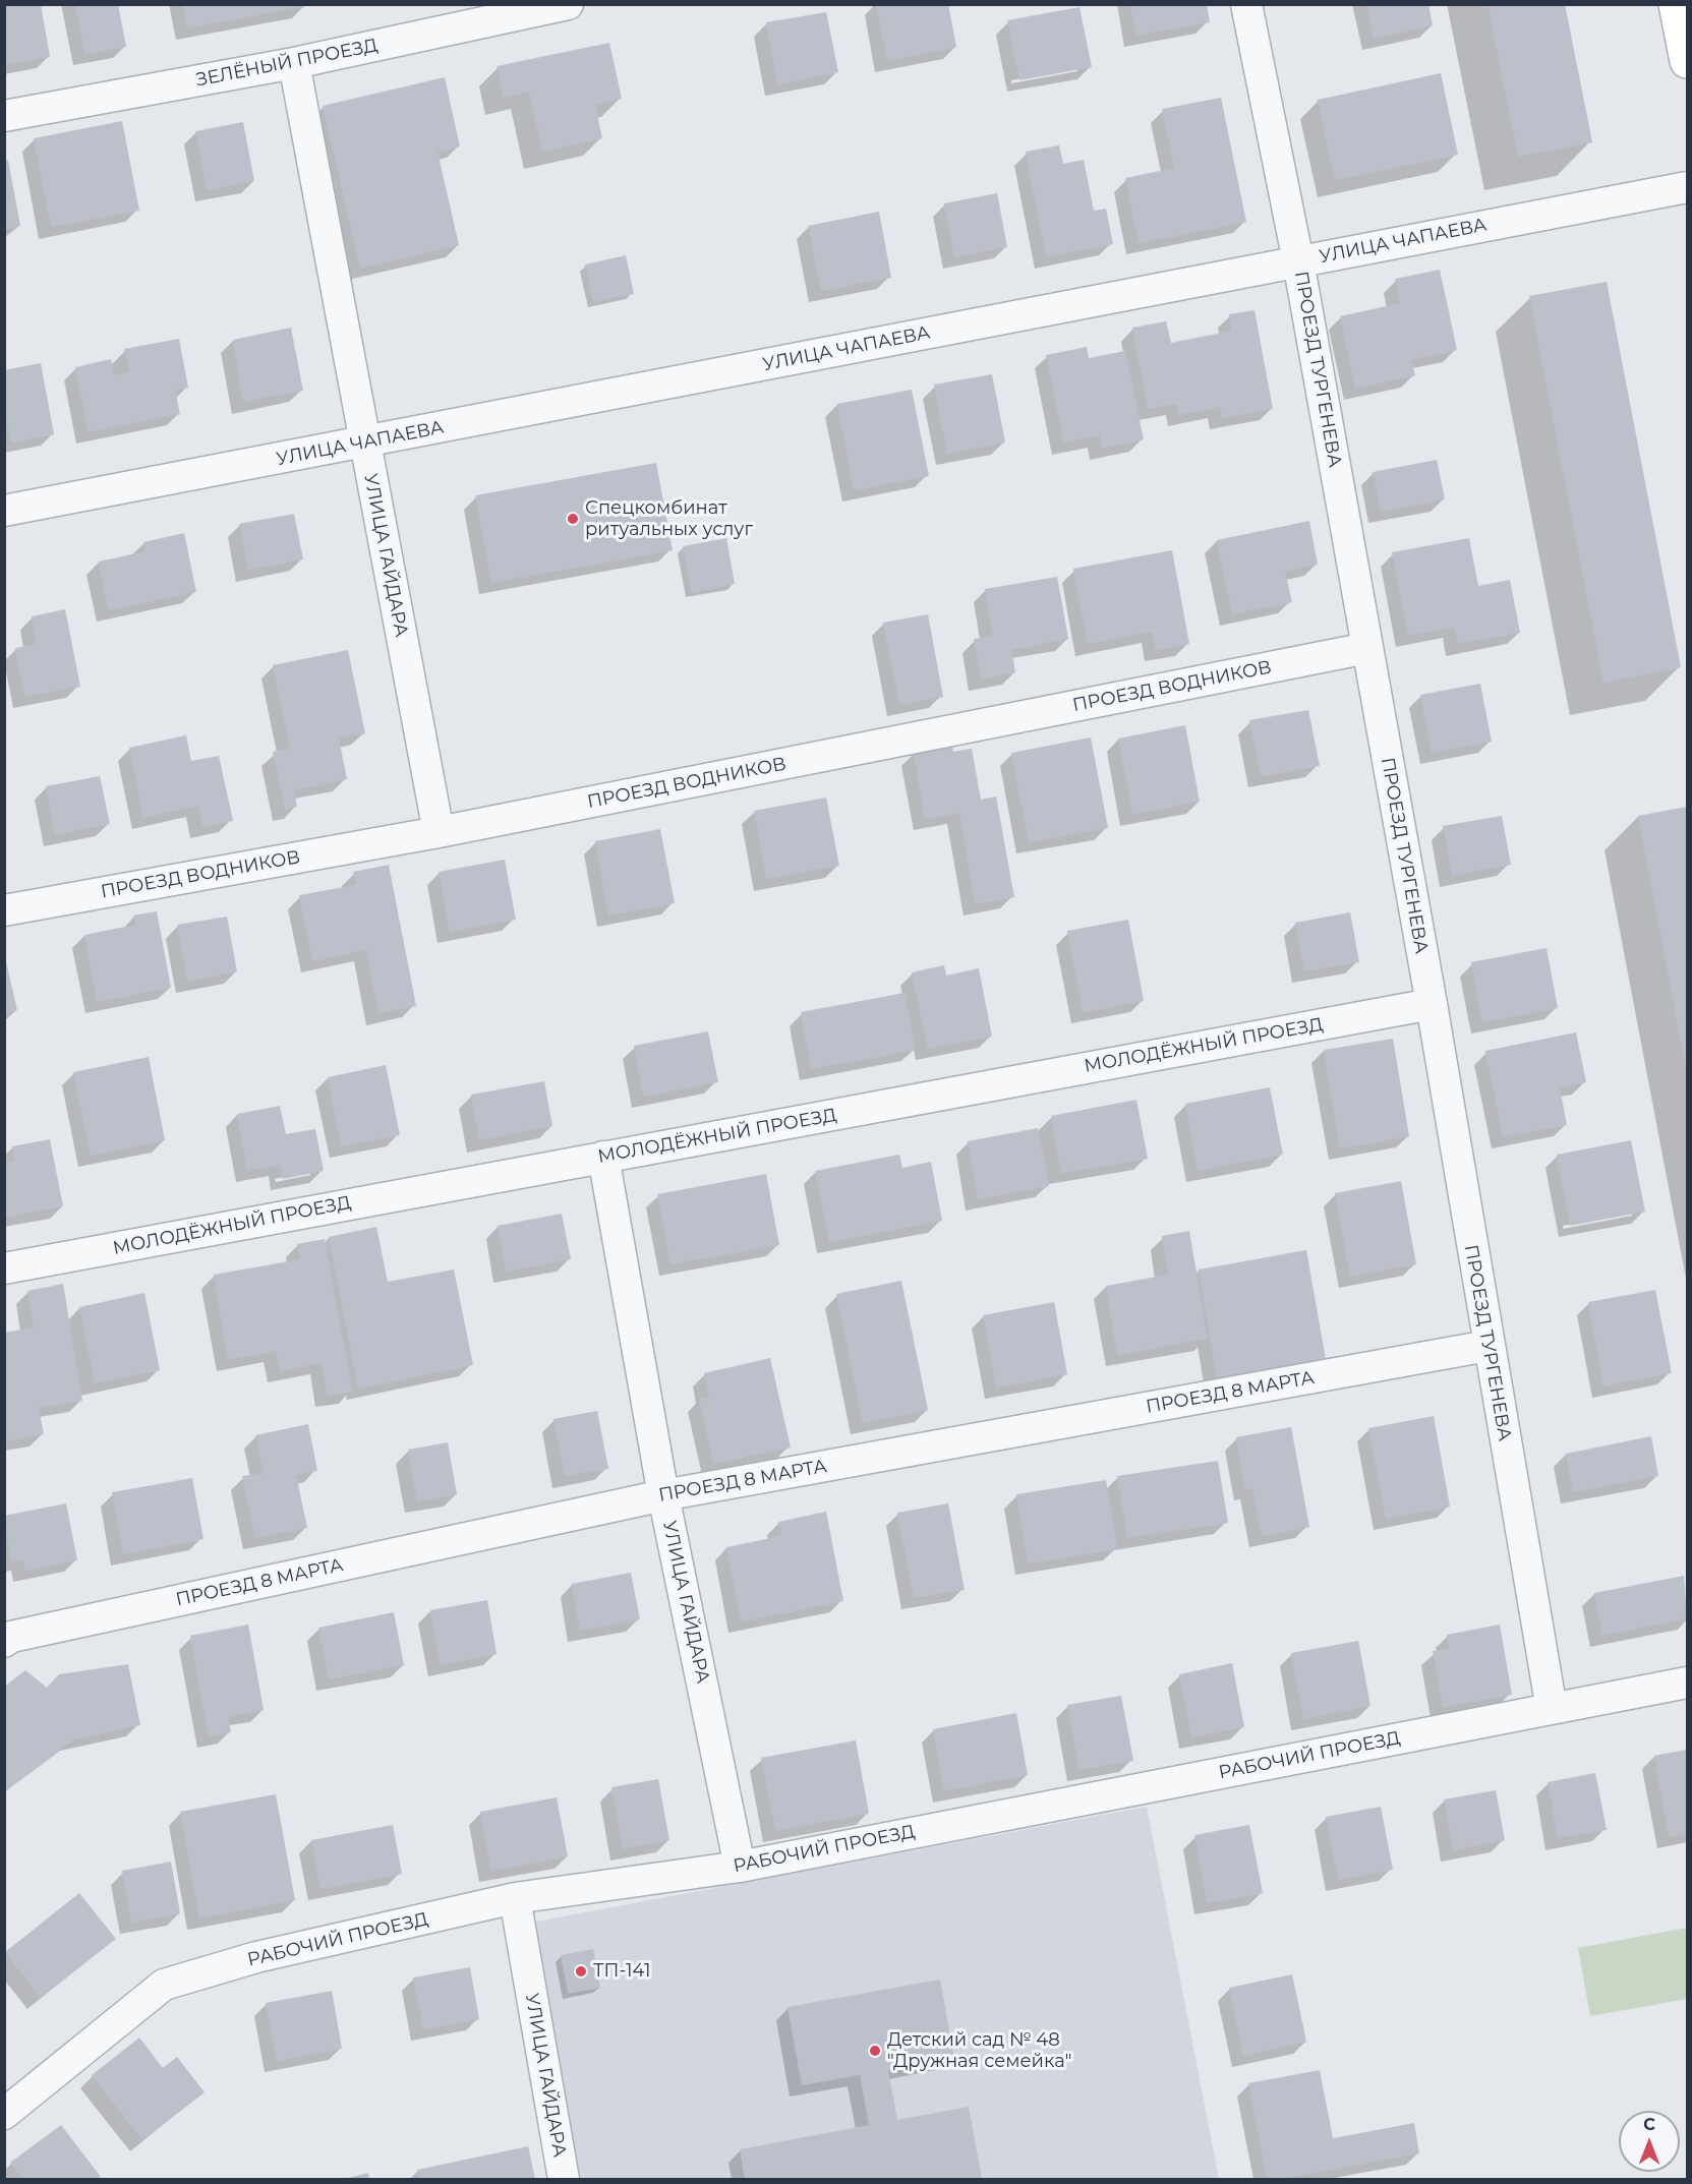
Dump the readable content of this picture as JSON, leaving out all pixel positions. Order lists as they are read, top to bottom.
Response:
{
  "streets": {
    "street": [
      "ЗЕЛЁНЫЙ ПРОЕЗД",
      "УЛИЦА ЧАПАЕВА",
      "ПРОЕЗД ТУРГЕНЕВА",
      "УЛИЦА ГАЙДАРА",
      "ПРОЕЗД ВОДНИКОВ",
      "МОЛОДЁЖНЫЙ ПРОЕЗД",
      "ПРОЕЗД 8 МАРТА",
      "РАБОЧИЙ ПРОЕЗД"
    ]
  },
  "crossings": [
    ["ЗЕЛЁНЫЙ ПРОЕЗД", "УЛИЦА ГАЙДАРА"],
    ["УЛИЦА ЧАПАЕВА", "ПРОЕЗД ТУРГЕНЕВА"],
    ["УЛИЦА ЧАПАЕВА", "УЛИЦА ГАЙДАРА"],
    ["ПРОЕЗД ТУРГЕНЕВА", "ПРОЕЗД ВОДНИКОВ"],
    ["ПРОЕЗД ТУРГЕНЕВА", "МОЛОДЁЖНЫЙ ПРОЕЗД"],
    ["ПРОЕЗД ТУРГЕНЕВА", "ПРОЕЗД 8 МАРТА"],
    ["ПРОЕЗД ТУРГЕНЕВА", "РАБОЧИЙ ПРОЕЗД"],
    ["УЛИЦА ГАЙДАРА", "ПРОЕЗД ВОДНИКОВ"],
    ["УЛИЦА ГАЙДАРА", "МОЛОДЁЖНЫЙ ПРОЕЗД"],
    ["УЛИЦА ГАЙДАРА", "ПРОЕЗД 8 МАРТА"],
    ["УЛИЦА ГАЙДАРА", "РАБОЧИЙ ПРОЕЗД"]
  ],
  "places": ["Спецкомбинат ритуальных услуг", "ТП-141", "Детский сад № 48 \"Дружная семейка\""],
  "north": "top"
}
